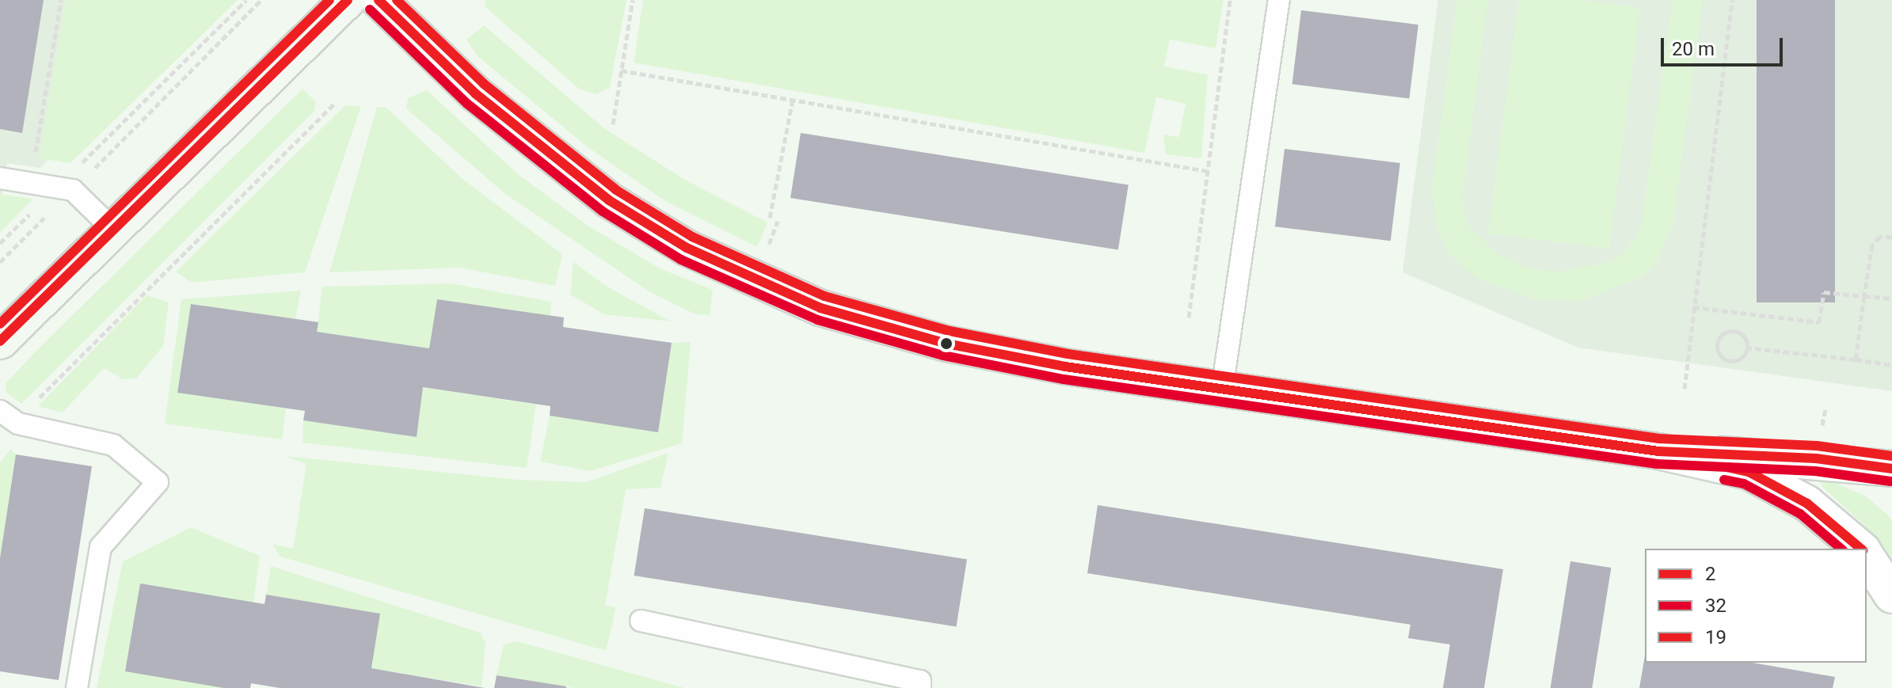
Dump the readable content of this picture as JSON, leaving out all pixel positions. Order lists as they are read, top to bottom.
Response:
{
  "lines": ["transit line 2", "transit line 19", "transit line 32"],
  "legend": ["2", "32", "19"],
  "scale_bar": "20 m"
}
